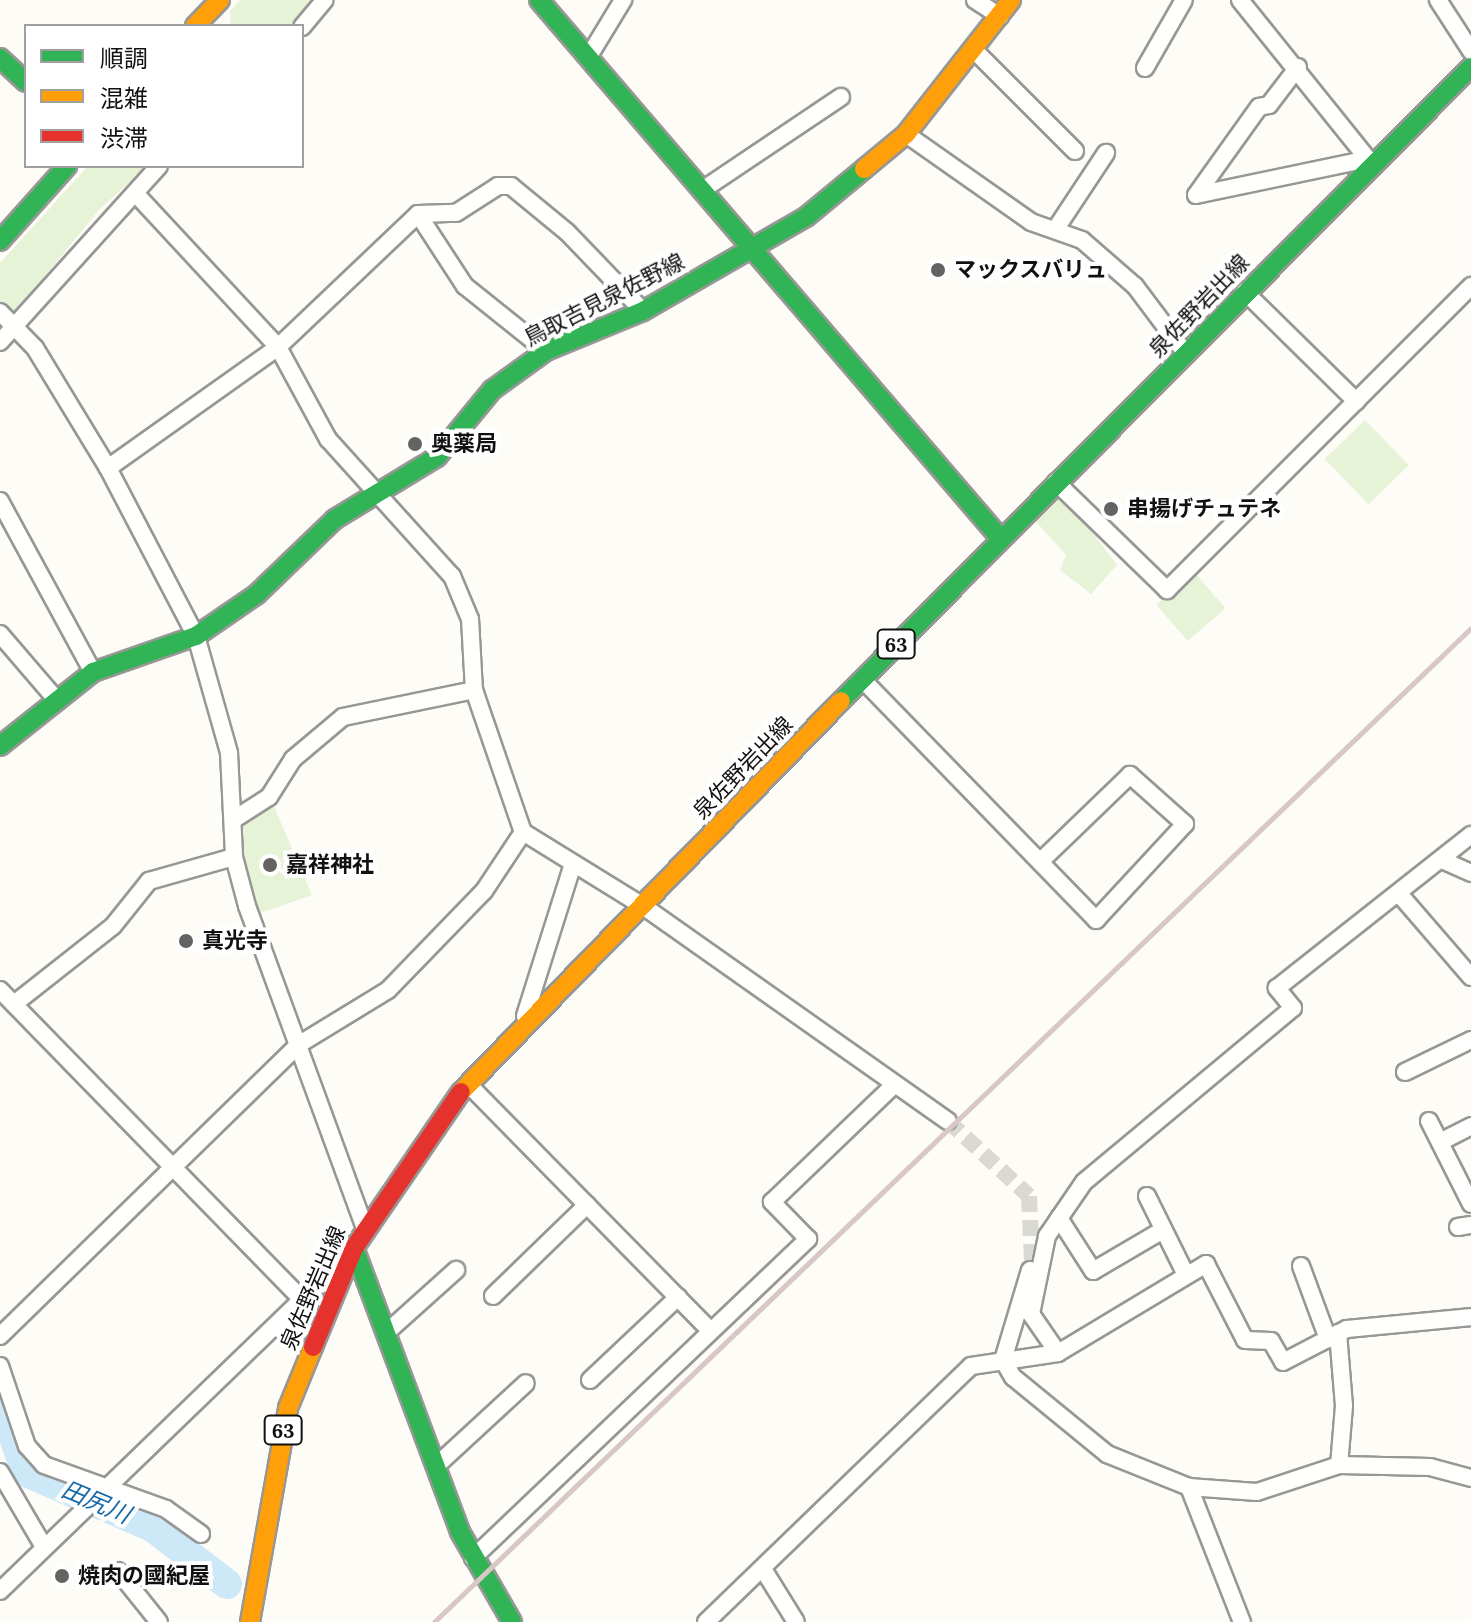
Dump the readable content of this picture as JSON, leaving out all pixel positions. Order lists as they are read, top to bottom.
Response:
{
  "streets": {
    "main road": ["鳥取吉見泉佐野線", "泉佐野岩出線", "63"]
  },
  "water": ["田尻川"],
  "places": [
    "マックスバリュ",
    "奥薬局",
    "串揚げチュテネ",
    "嘉祥神社",
    "真光寺",
    "焼肉の國紀屋"
  ],
  "legend": ["順調", "混雑", "渋滞"]
}
